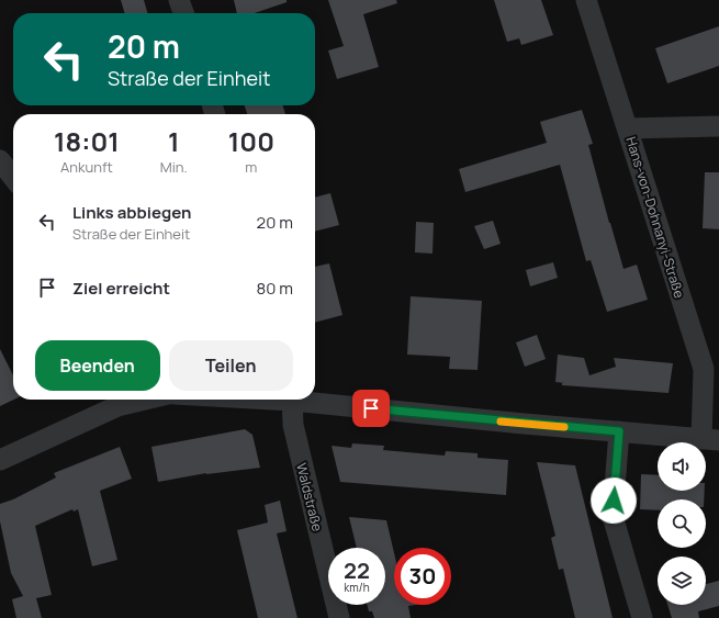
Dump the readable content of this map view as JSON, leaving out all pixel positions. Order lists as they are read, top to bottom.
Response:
{
  "streets": {
    "street": ["Hans-von-Dohnanyi-Straße", "Waldstraße"]
  },
  "page": {
    "turn": ["20 m", "Straße der Einheit"],
    "eta": [
      "18:01",
      "Ankunft",
      "1",
      "Min.",
      "100",
      "m"
    ],
    "list": [
      {
        "name": "Links abbiegen",
        "note": "Straße der Einheit",
        "value": "20 m"
      },
      {
        "name": "Ziel erreicht",
        "value": "80 m"
      }
    ],
    "buttons": ["Beenden", "Teilen"],
    "speed": "22 km/h",
    "limit": "30"
  }
}
